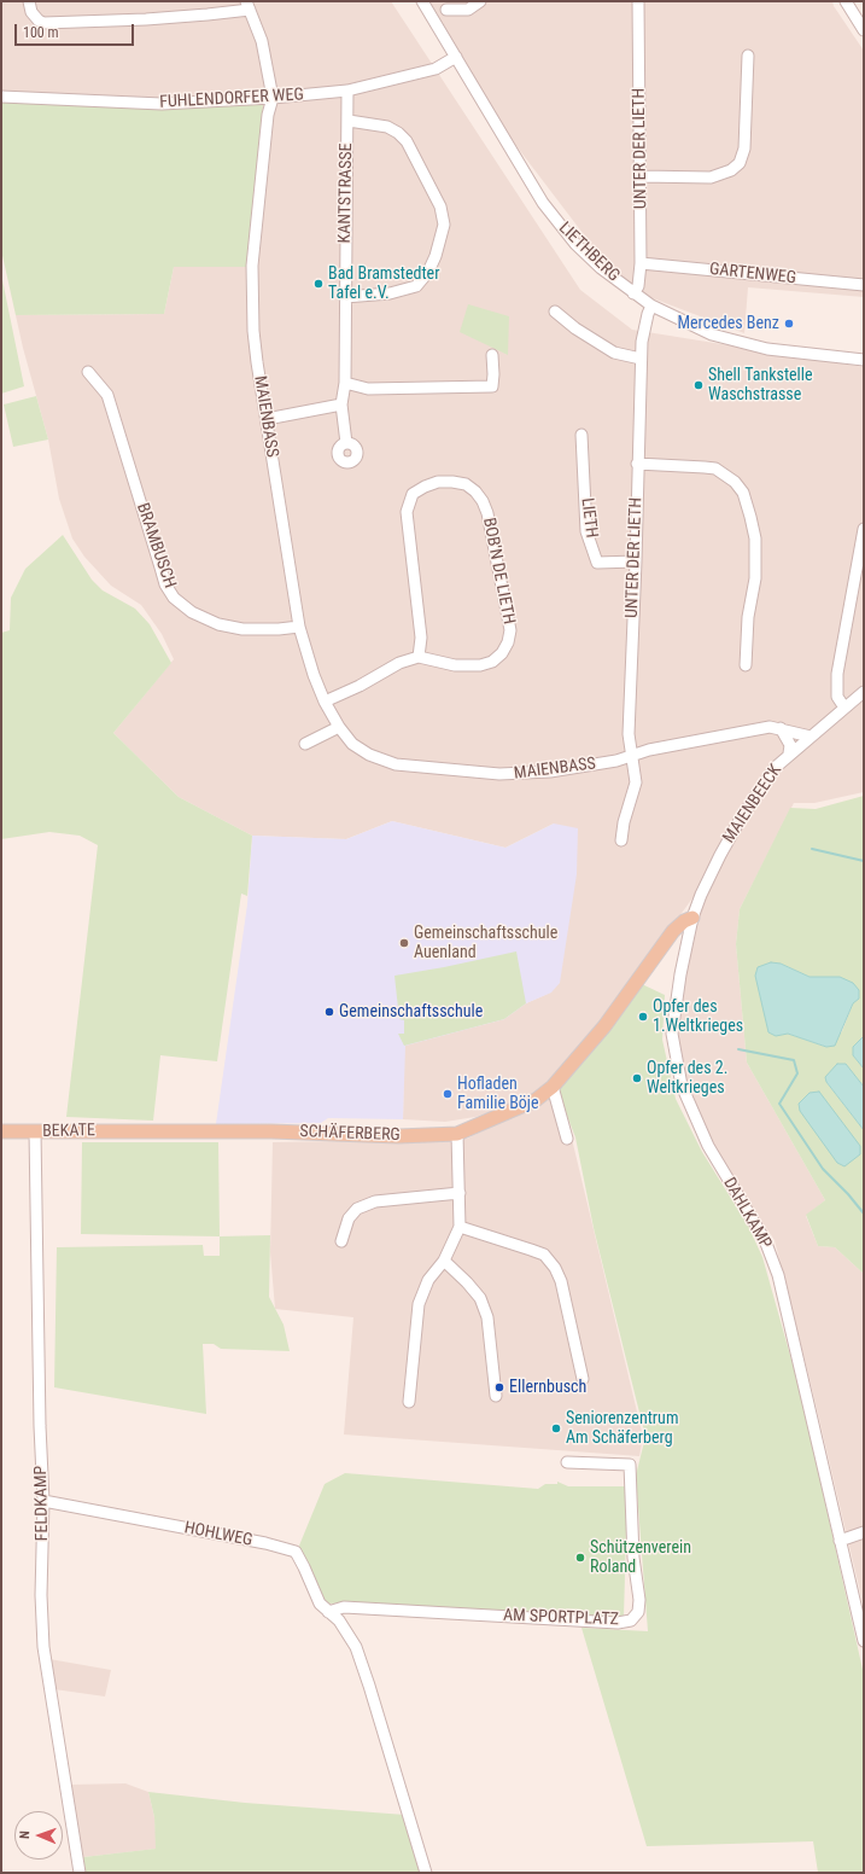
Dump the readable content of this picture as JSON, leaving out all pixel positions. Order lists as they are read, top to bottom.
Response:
{
  "streets": {
    "main road": ["BEKATE", "SCHÄFERBERG"],
    "street": [
      "FUHLENDORFER WEG",
      "UNTER DER LIETH",
      "KANTSTRASSE",
      "LIETHBERG",
      "GARTENWEG",
      "MAIENBASS",
      "LIETH",
      "BRAMBUSCH",
      "BOB'N DE LIETH",
      "MAIENBEECK",
      "DAHLKAMP",
      "FELDKAMP",
      "HOHLWEG",
      "AM SPORTPLATZ"
    ]
  },
  "crossings": [
    ["FUHLENDORFER WEG", "KANTSTRASSE"],
    ["FUHLENDORFER WEG", "LIETHBERG"],
    ["FUHLENDORFER WEG", "MAIENBASS"],
    ["UNTER DER LIETH", "LIETHBERG"],
    ["UNTER DER LIETH", "GARTENWEG"],
    ["UNTER DER LIETH", "MAIENBASS"],
    ["UNTER DER LIETH", "LIETH"],
    ["MAIENBASS", "BRAMBUSCH"],
    ["MAIENBASS", "MAIENBEECK"],
    ["MAIENBEECK", "SCHÄFERBERG"],
    ["MAIENBEECK", "DAHLKAMP"],
    ["BEKATE", "SCHÄFERBERG"],
    ["BEKATE", "FELDKAMP"],
    ["SCHÄFERBERG", "DAHLKAMP"],
    ["FELDKAMP", "HOHLWEG"],
    ["HOHLWEG", "AM SPORTPLATZ"]
  ],
  "places": [
    "Bad Bramstedter Tafel e.V.",
    "Mercedes Benz",
    "Shell Tankstelle Waschstrasse",
    "Gemeinschaftsschule Auenland",
    "Gemeinschaftsschule",
    "Opfer des 1.Weltkrieges",
    "Opfer des 2. Weltkrieges",
    "Hofladen Familie Böje",
    "Ellernbusch",
    "Seniorenzentrum Am Schäferberg",
    "Schützenverein Roland"
  ],
  "scale_bar": "100 m",
  "north": "left"
}
